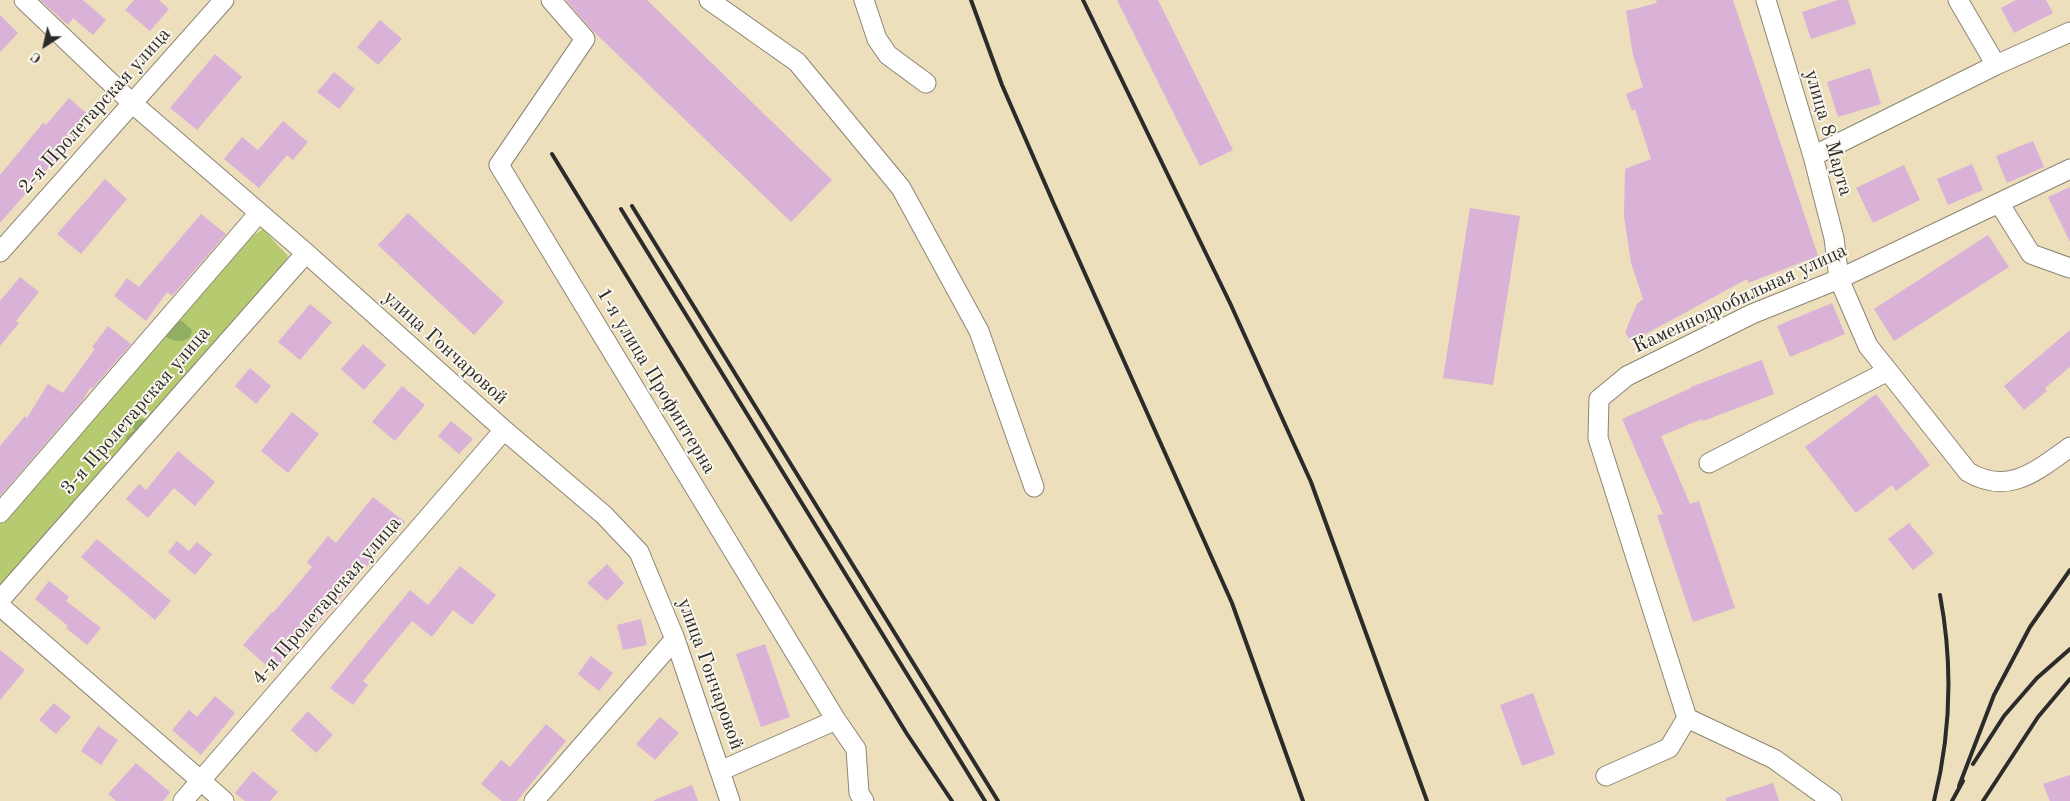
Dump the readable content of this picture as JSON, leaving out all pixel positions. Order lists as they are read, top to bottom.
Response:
{
  "streets": {
    "street": [
      "2-я Пролетарская улица",
      "улица 8 Марта",
      "Каменнодробильная улица",
      "улица Гончаровой",
      "1-я улица Профинтерна",
      "3-я Пролетарская улица",
      "4-я Пролетарская улица"
    ]
  },
  "crossings": [
    ["2-я Пролетарская улица", "улица Гончаровой"],
    ["улица 8 Марта", "Каменнодробильная улица"],
    ["улица Гончаровой", "3-я Пролетарская улица"],
    ["улица Гончаровой", "4-я Пролетарская улица"]
  ],
  "north": "bottom left"
}
